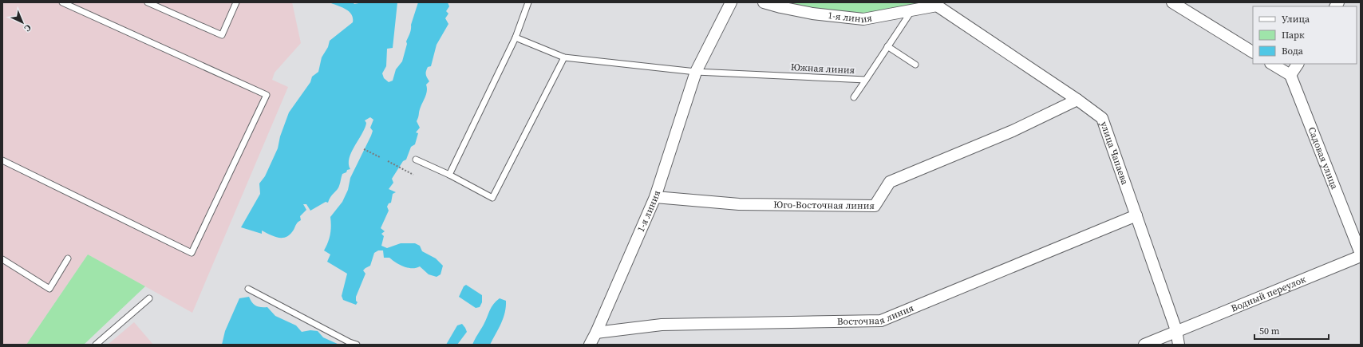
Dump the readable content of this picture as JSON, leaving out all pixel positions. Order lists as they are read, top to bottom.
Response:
{
  "streets": {
    "street": [
      "1-я линия",
      "улица Чапаева",
      "Садовая улица",
      "Юго-Восточная линия",
      "Водный переулок",
      "Восточная линия"
    ],
    "lane": ["Южная линия"]
  },
  "crossings": [
    ["1-я линия", "Южная линия"],
    ["1-я линия", "улица Чапаева"],
    ["1-я линия", "Юго-Восточная линия"],
    ["1-я линия", "Восточная линия"],
    ["улица Чапаева", "Юго-Восточная линия"],
    ["улица Чапаева", "Водный переулок"],
    ["улица Чапаева", "Восточная линия"],
    ["Садовая улица", "Водный переулок"]
  ],
  "legend": ["Улица", "Парк", "Вода"],
  "scale_bar": "50 m",
  "north": "bottom right"
}
